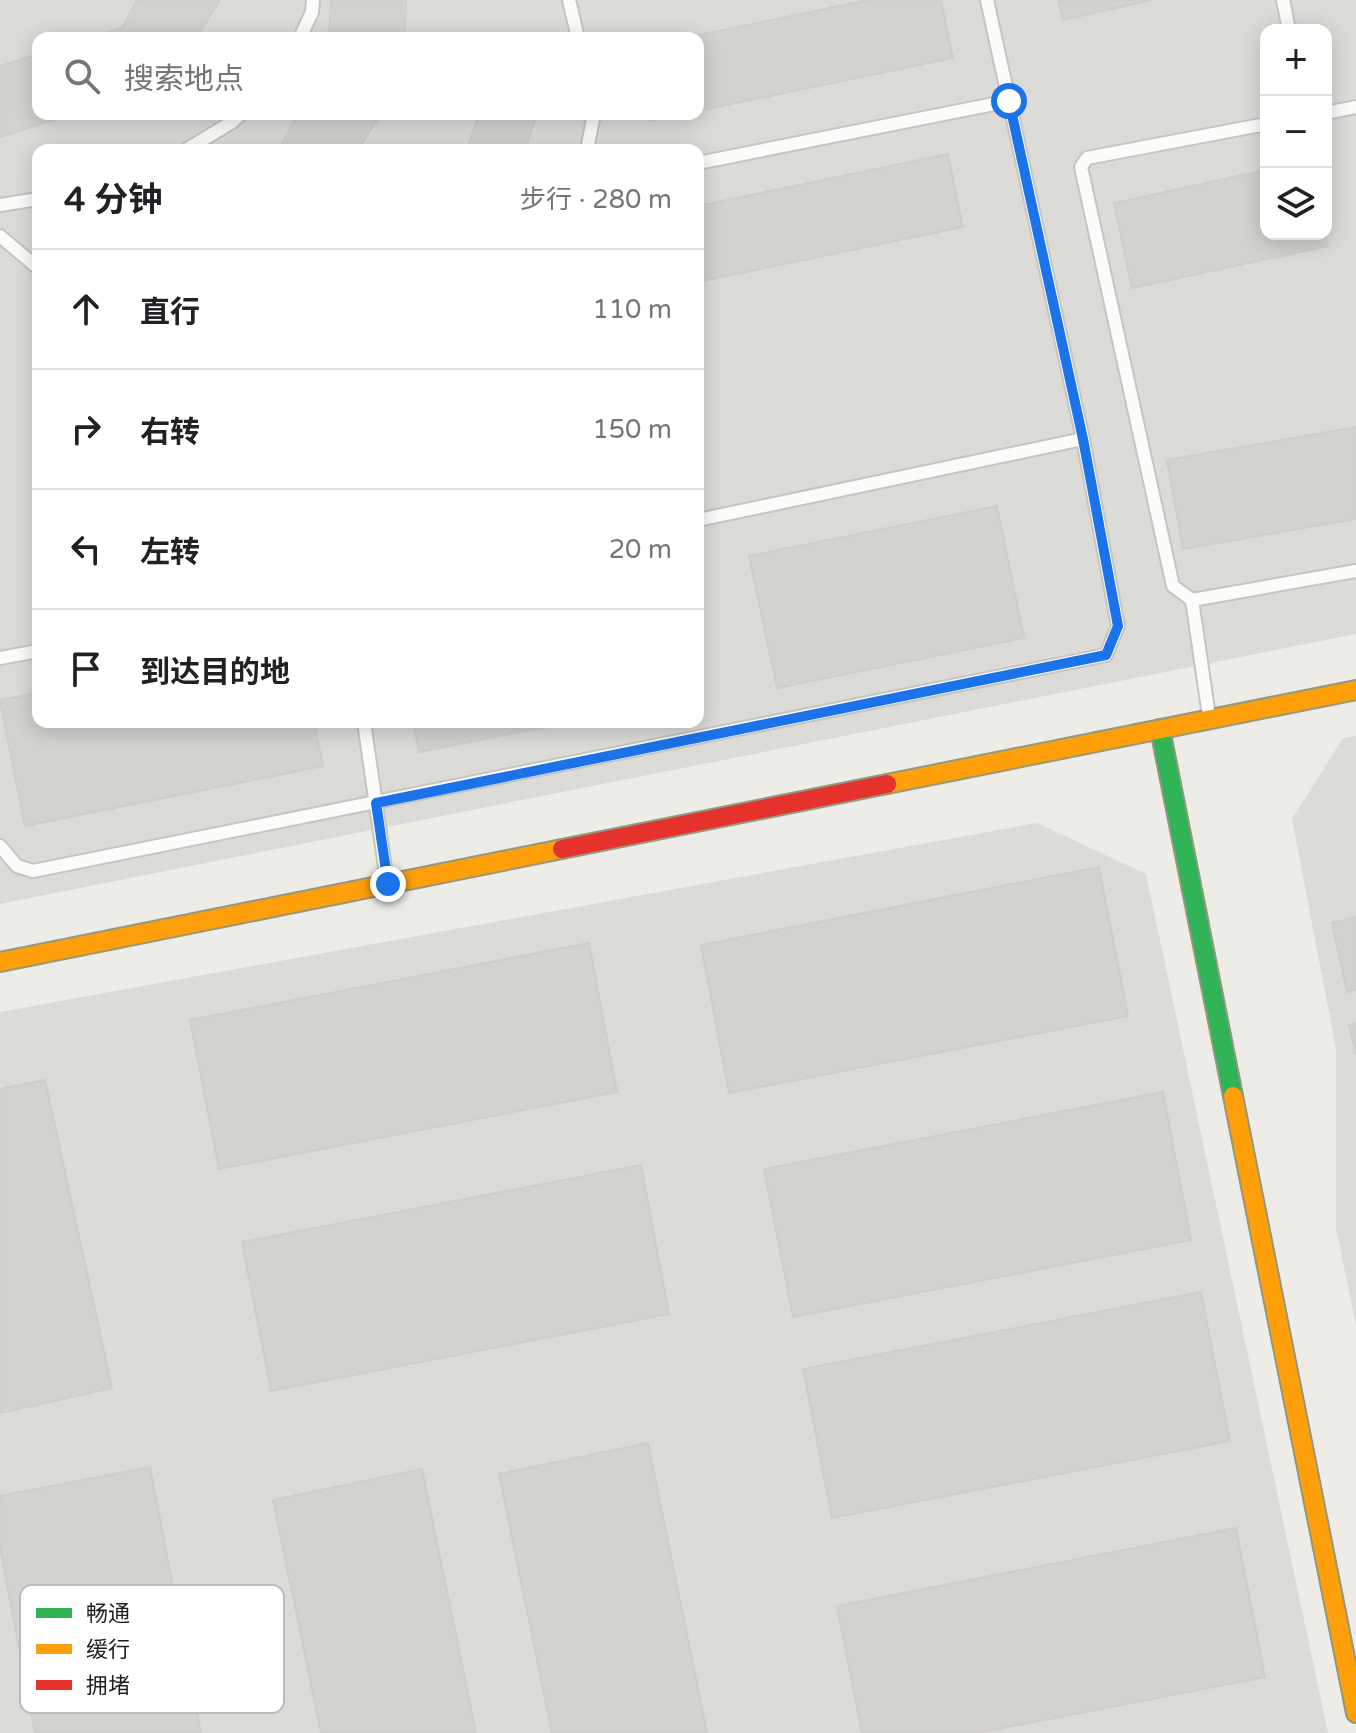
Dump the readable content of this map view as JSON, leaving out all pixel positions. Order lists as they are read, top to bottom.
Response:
{
  "legend": ["畅通", "缓行", "拥堵"],
  "page": {
    "map_buttons": ["+", "−"],
    "search": "搜索地点",
    "heading": ["4 分钟", "步行 · 280 m"],
    "list": [
      ["直行", "110 m"],
      ["右转", "150 m"],
      ["左转", "20 m"],
      "到达目的地"
    ]
  }
}
